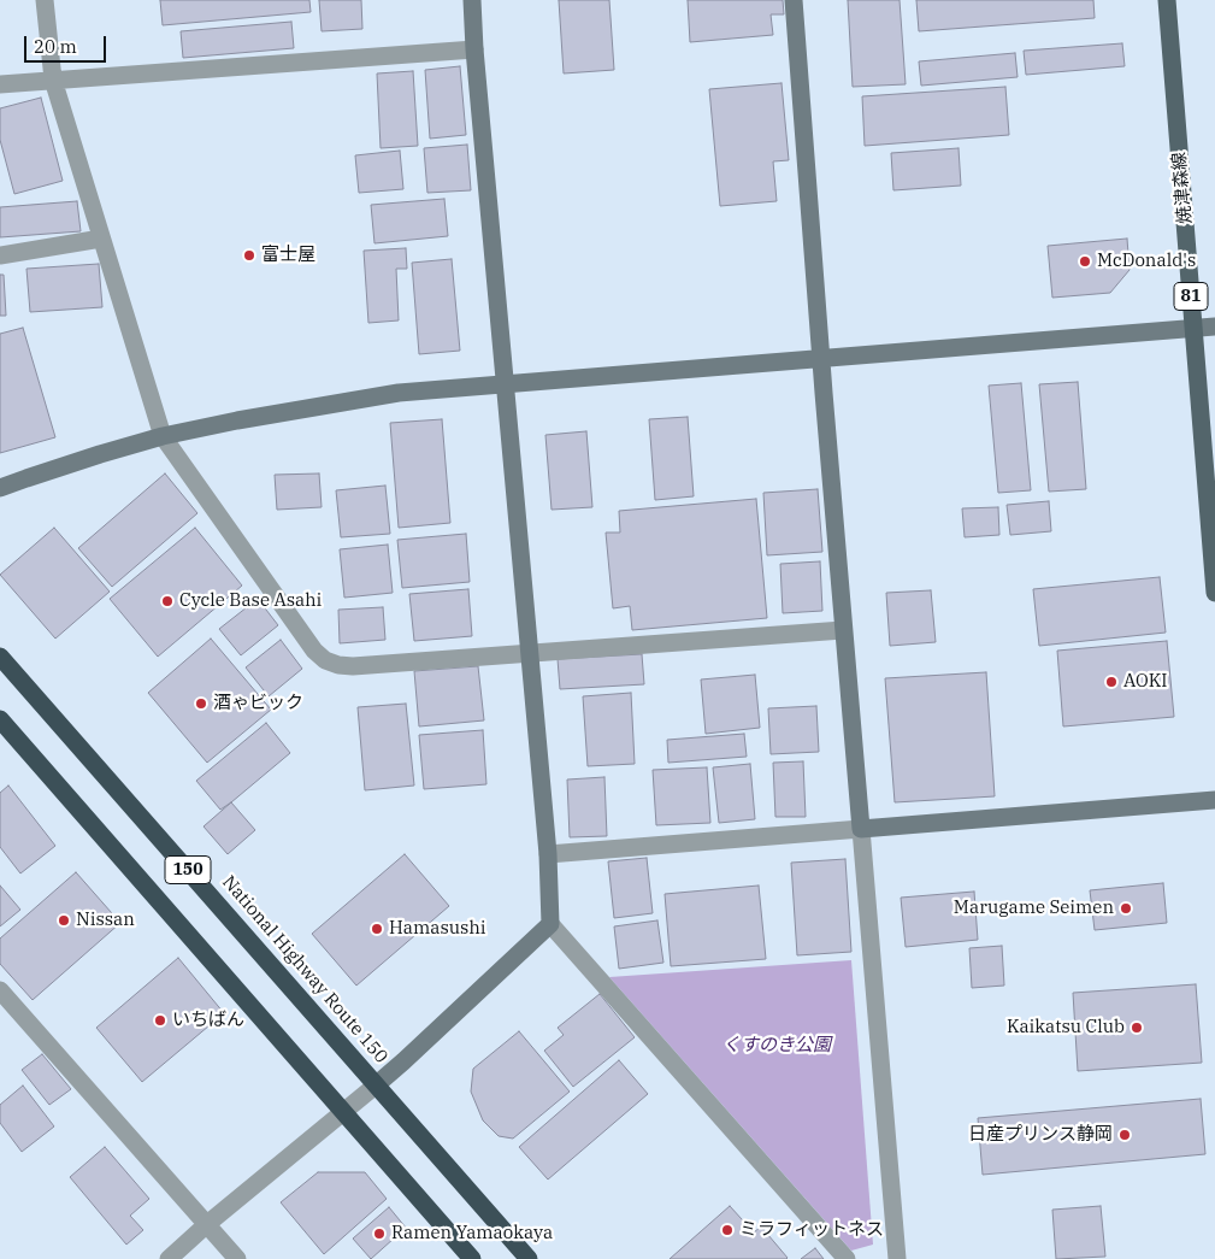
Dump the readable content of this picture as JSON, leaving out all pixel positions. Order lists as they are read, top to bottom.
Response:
{
  "streets": {
    "highway": ["150", "National Highway Route 150"],
    "main road": ["焼津森線", "81"]
  },
  "parks": ["くすのき公園"],
  "places": [
    "富士屋",
    "McDonald's",
    "Cycle Base Asahi",
    "AOKI",
    "酒ゃビック",
    "Marugame Seimen",
    "Nissan",
    "Hamasushi",
    "いちばん",
    "Kaikatsu Club",
    "日産プリンス静岡",
    "ミラフィットネス",
    "Ramen Yamaokaya"
  ],
  "scale_bar": "20 m"
}
